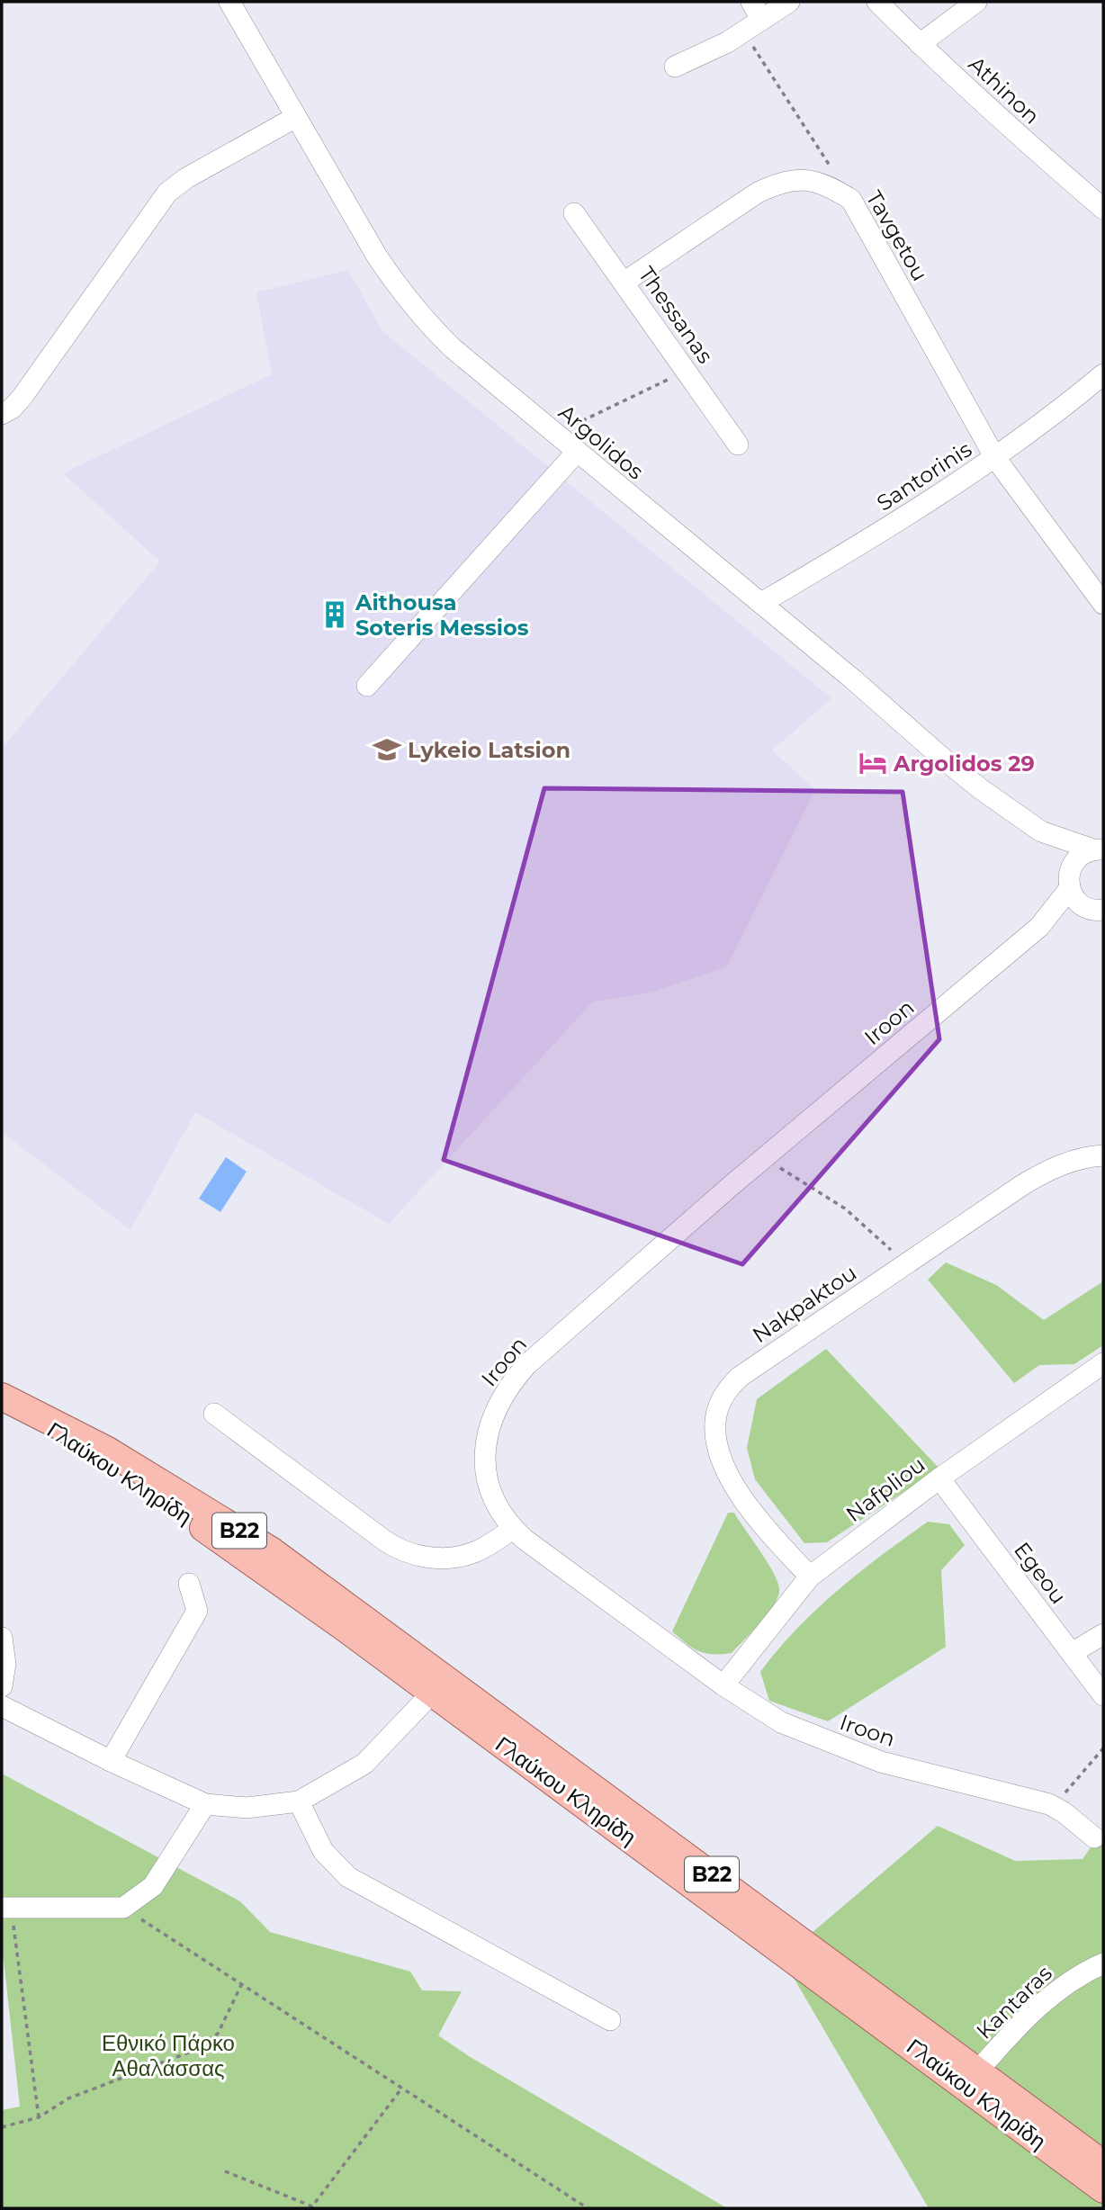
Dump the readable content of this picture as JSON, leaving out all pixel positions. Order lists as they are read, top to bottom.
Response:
{
  "streets": {
    "main road": ["Γλαύκου Κληρίδη", "B22"],
    "street": [
      "Athinon",
      "Tavgetou",
      "Thessanas",
      "Argolidos",
      "Santorinis",
      "Iroon",
      "Nakpaktou",
      "Nafpliou",
      "Egeou",
      "Kantaras"
    ]
  },
  "crossings": [
    ["Tavgetou", "Thessanas"],
    ["Tavgetou", "Santorinis"],
    ["Argolidos", "Santorinis"],
    ["Argolidos", "Iroon"],
    ["Iroon", "Nafpliou"],
    ["Nakpaktou", "Nafpliou"],
    ["Γλαύκου Κληρίδη", "Kantaras"],
    ["Nafpliou", "Egeou"]
  ],
  "parks": ["Εθνικό Πάρκο Αθαλάσσας"],
  "places": {
    "building": ["Aithousa Soteris Messios"],
    "school or university": ["Lykeio Latsion"],
    "hotel": ["Argolidos 29"]
  }
}
